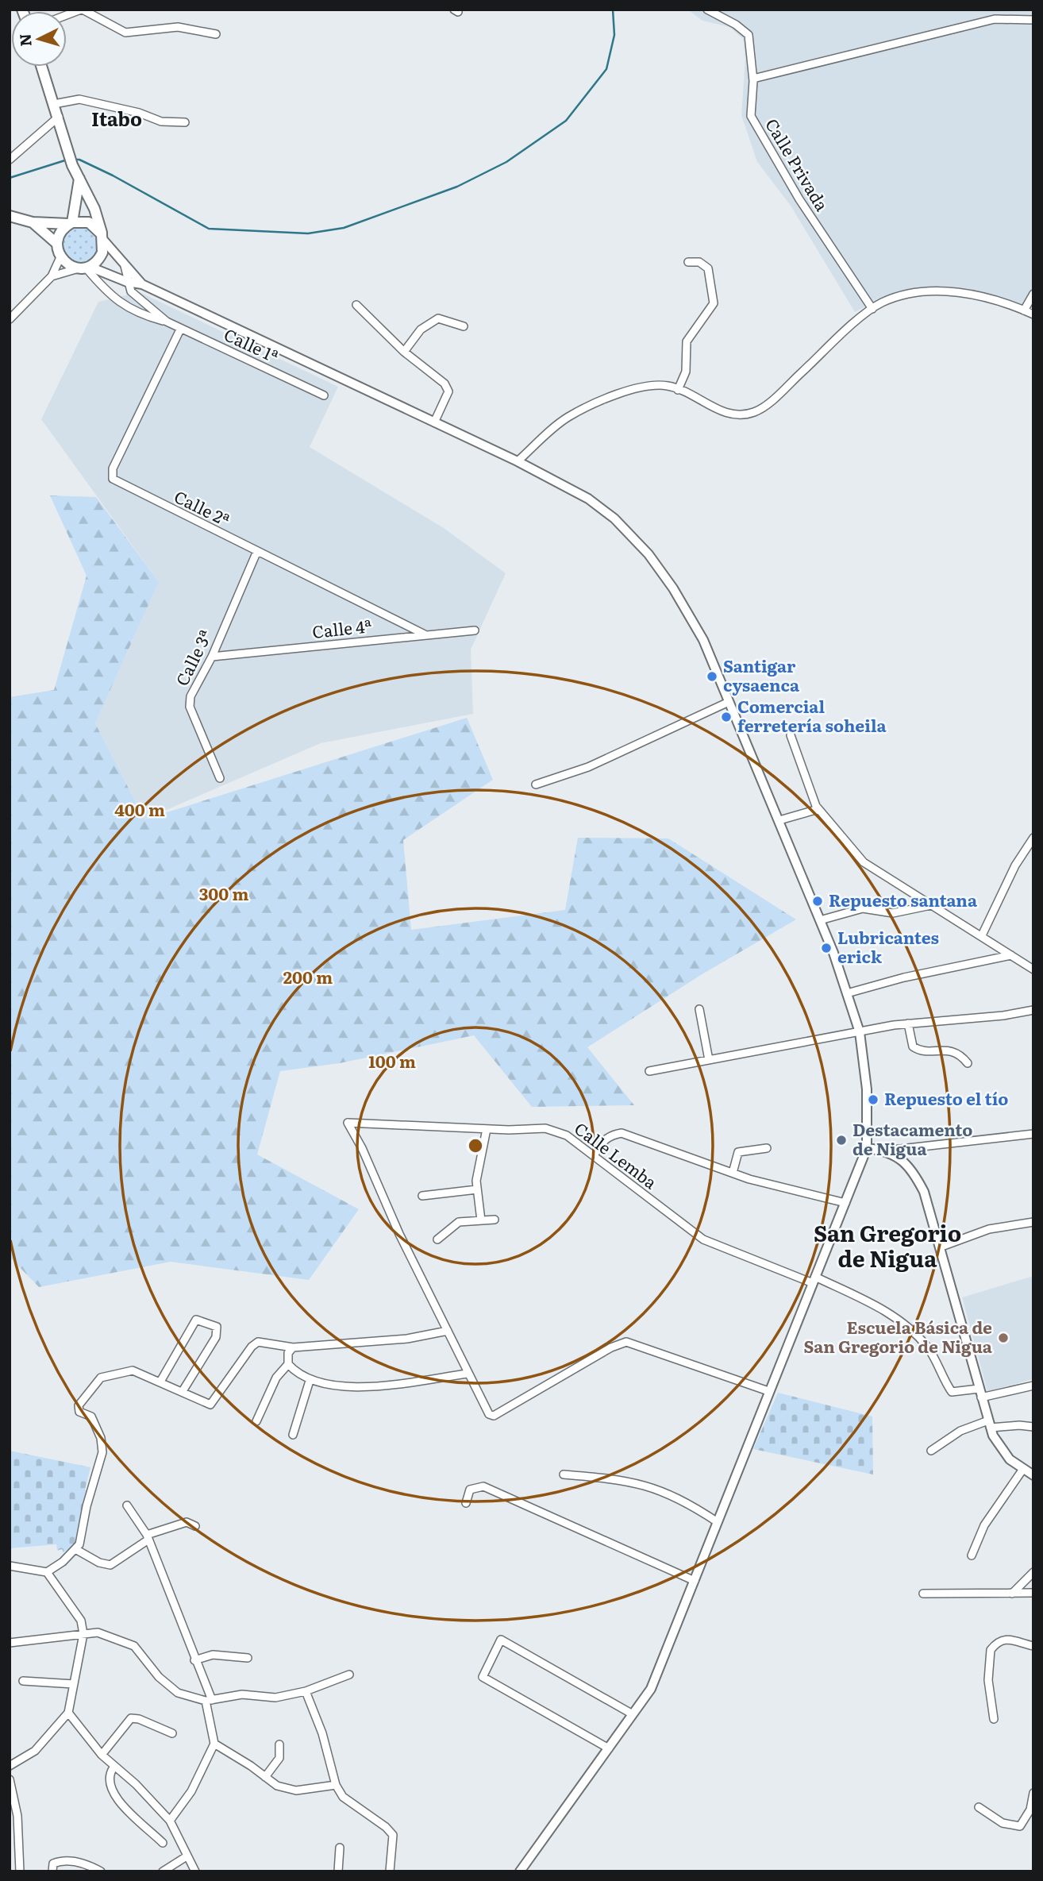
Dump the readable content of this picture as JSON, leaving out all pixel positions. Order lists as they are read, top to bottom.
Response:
{
  "streets": {
    "street": [
      "Calle Privada",
      "Calle 1ª",
      "Calle 2ª",
      "Calle 4ª",
      "Calle 3ª",
      "Calle Lemba"
    ]
  },
  "crossings": [
    ["Calle 1ª", "Calle 2ª"],
    ["Calle 2ª", "Calle 4ª"],
    ["Calle 2ª", "Calle 3ª"],
    ["Calle 4ª", "Calle 3ª"]
  ],
  "districts": ["Itabo", "San Gregorio de Nigua"],
  "places": [
    "Santigar cysaenca",
    "Comercial ferretería soheila",
    "Repuesto santana",
    "Lubricantes erick",
    "Repuesto el tío",
    "Destacamento de Nigua",
    "Escuela Básica de San Gregorio de Nigua"
  ],
  "north": "left",
  "rings": [
    "400 m",
    "300 m",
    "200 m",
    "100 m"
  ]
}
